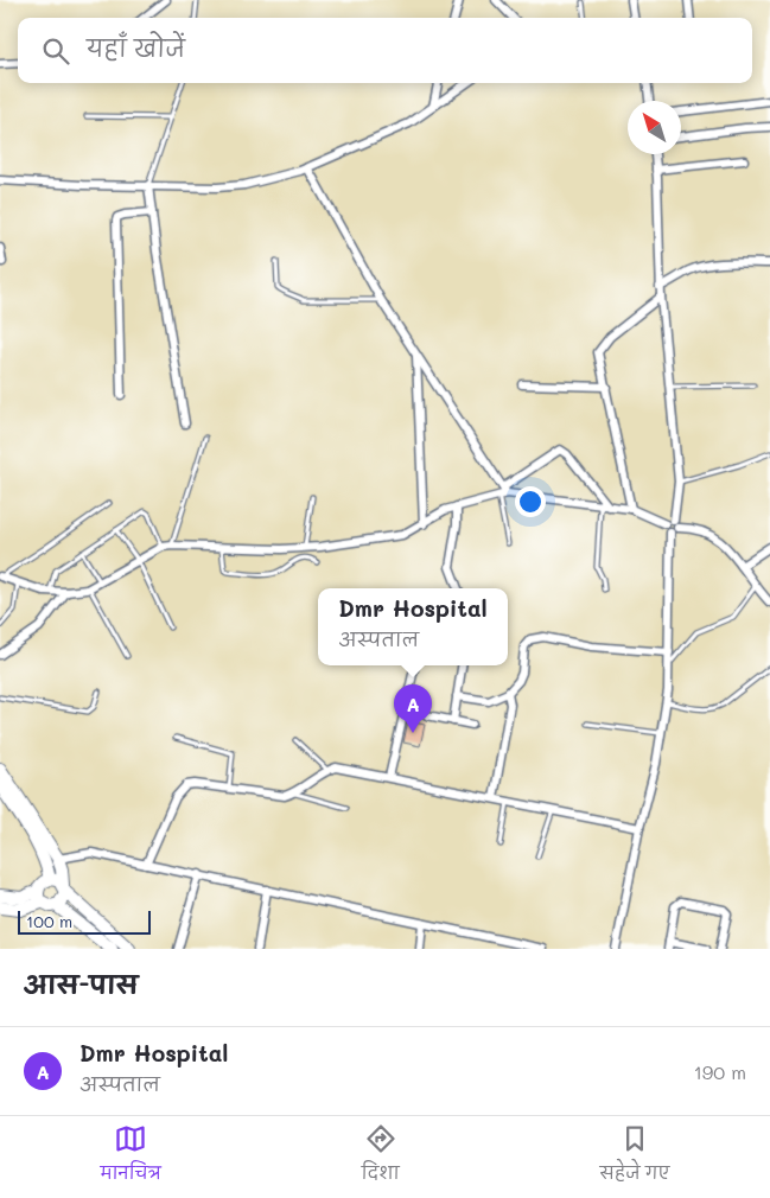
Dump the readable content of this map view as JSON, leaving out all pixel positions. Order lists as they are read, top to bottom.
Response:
{
  "scale_bar": "100 m",
  "north": "top left",
  "page": {
    "search": "यहाँ खोजें",
    "popup": ["Dmr Hospital", "अस्पताल"],
    "pins": "A",
    "scale": "100 m",
    "heading": "आस-पास",
    "list": [
      {
        "mark": "A",
        "name": "Dmr Hospital",
        "note": "अस्पताल",
        "value": "190 m"
      }
    ],
    "nav": ["मानचित्र", "दिशा", "सहेजे गए"]
  }
}
